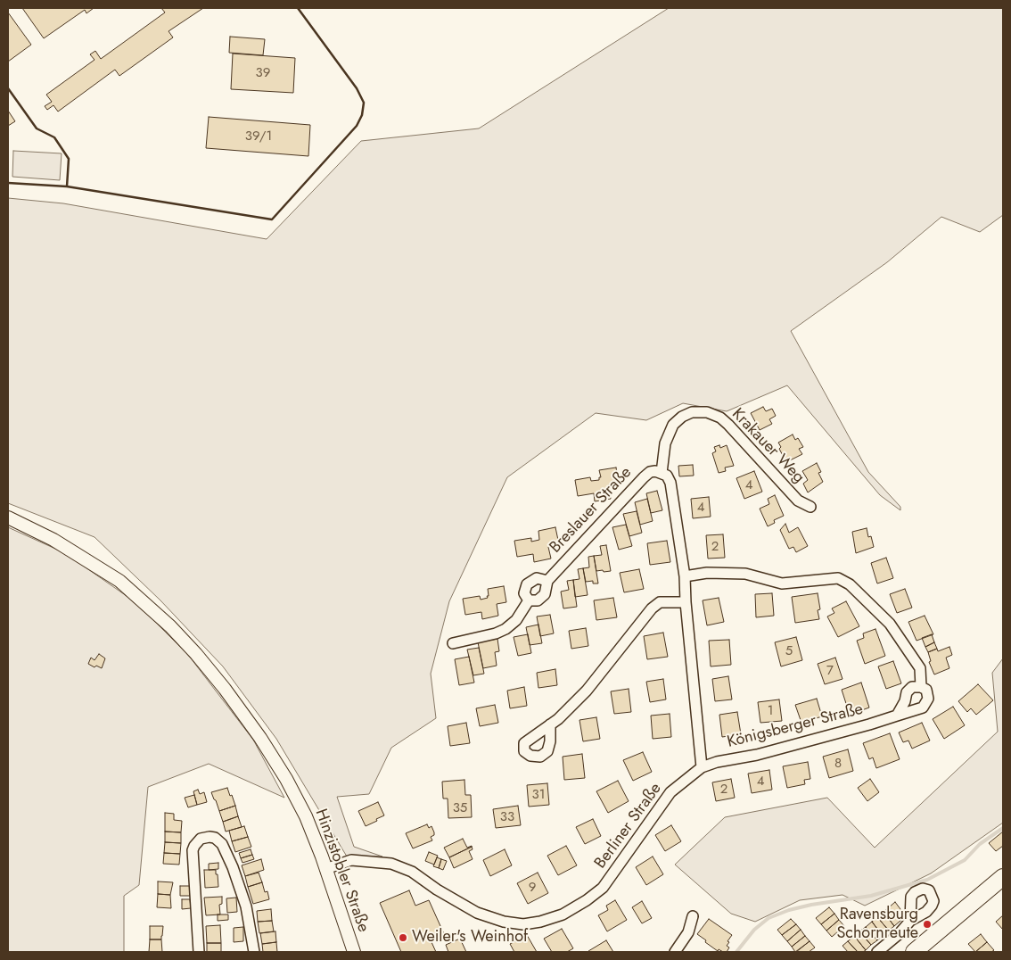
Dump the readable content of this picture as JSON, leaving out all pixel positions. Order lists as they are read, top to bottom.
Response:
{
  "streets": {
    "street": [
      "Krakauer Weg",
      "Breslauer Straße",
      "Königsberger Straße",
      "Berliner Straße",
      "Hinzistobler Straße"
    ]
  },
  "crossings": [
    ["Krakauer Weg", "Breslauer Straße"],
    ["Königsberger Straße", "Berliner Straße"],
    ["Berliner Straße", "Hinzistobler Straße"]
  ],
  "places": ["Ravensburg Schornreute", "Weiler's Weinhof"],
  "house_numbers": [
    "39",
    "39/1",
    "4",
    "4",
    "2",
    "5",
    "7",
    "1",
    "8",
    "4",
    "2",
    "31",
    "35",
    "33",
    "9"
  ]
}
